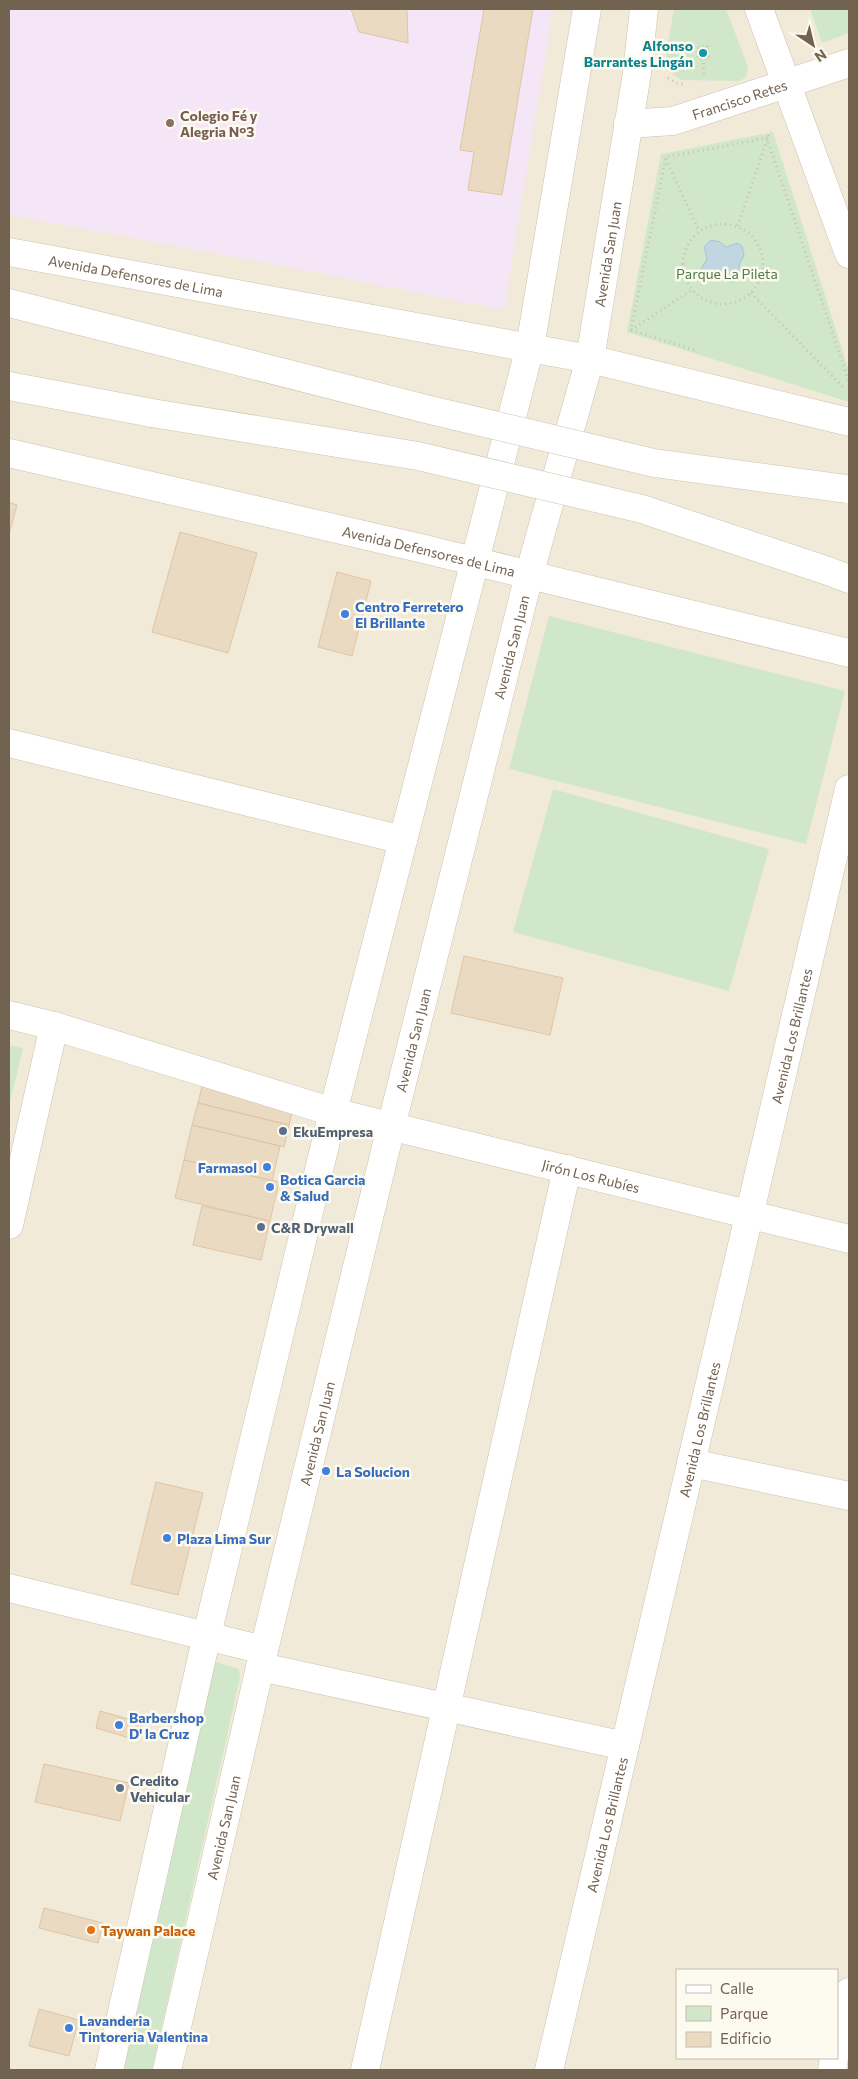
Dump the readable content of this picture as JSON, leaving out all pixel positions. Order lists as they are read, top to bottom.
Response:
{
  "streets": {
    "main road": [
      "Francisco Retes",
      "Avenida San Juan",
      "Avenida Defensores de Lima",
      "Avenida Los Brillantes",
      "Jirón Los Rubíes"
    ]
  },
  "crossings": [
    ["Francisco Retes", "Avenida San Juan"],
    ["Avenida San Juan", "Avenida Defensores de Lima"],
    ["Avenida San Juan", "Jirón Los Rubíes"],
    ["Avenida Los Brillantes", "Jirón Los Rubíes"]
  ],
  "parks": ["Parque La Pileta"],
  "places": [
    "Alfonso Barrantes Lingán",
    "Colegio Fé y Alegria N°3",
    "Centro Ferretero El Brillante",
    "EkuEmpresa",
    "Farmasol",
    "Botica Garcia & Salud",
    "C&R Drywall",
    "La Solucion",
    "Plaza Lima Sur",
    "Barbershop D' la Cruz",
    "Credito Vehicular",
    "Taywan Palace",
    "Lavanderia Tintoreria Valentina"
  ],
  "legend": ["Calle", "Parque", "Edificio"],
  "north": "bottom right"
}
